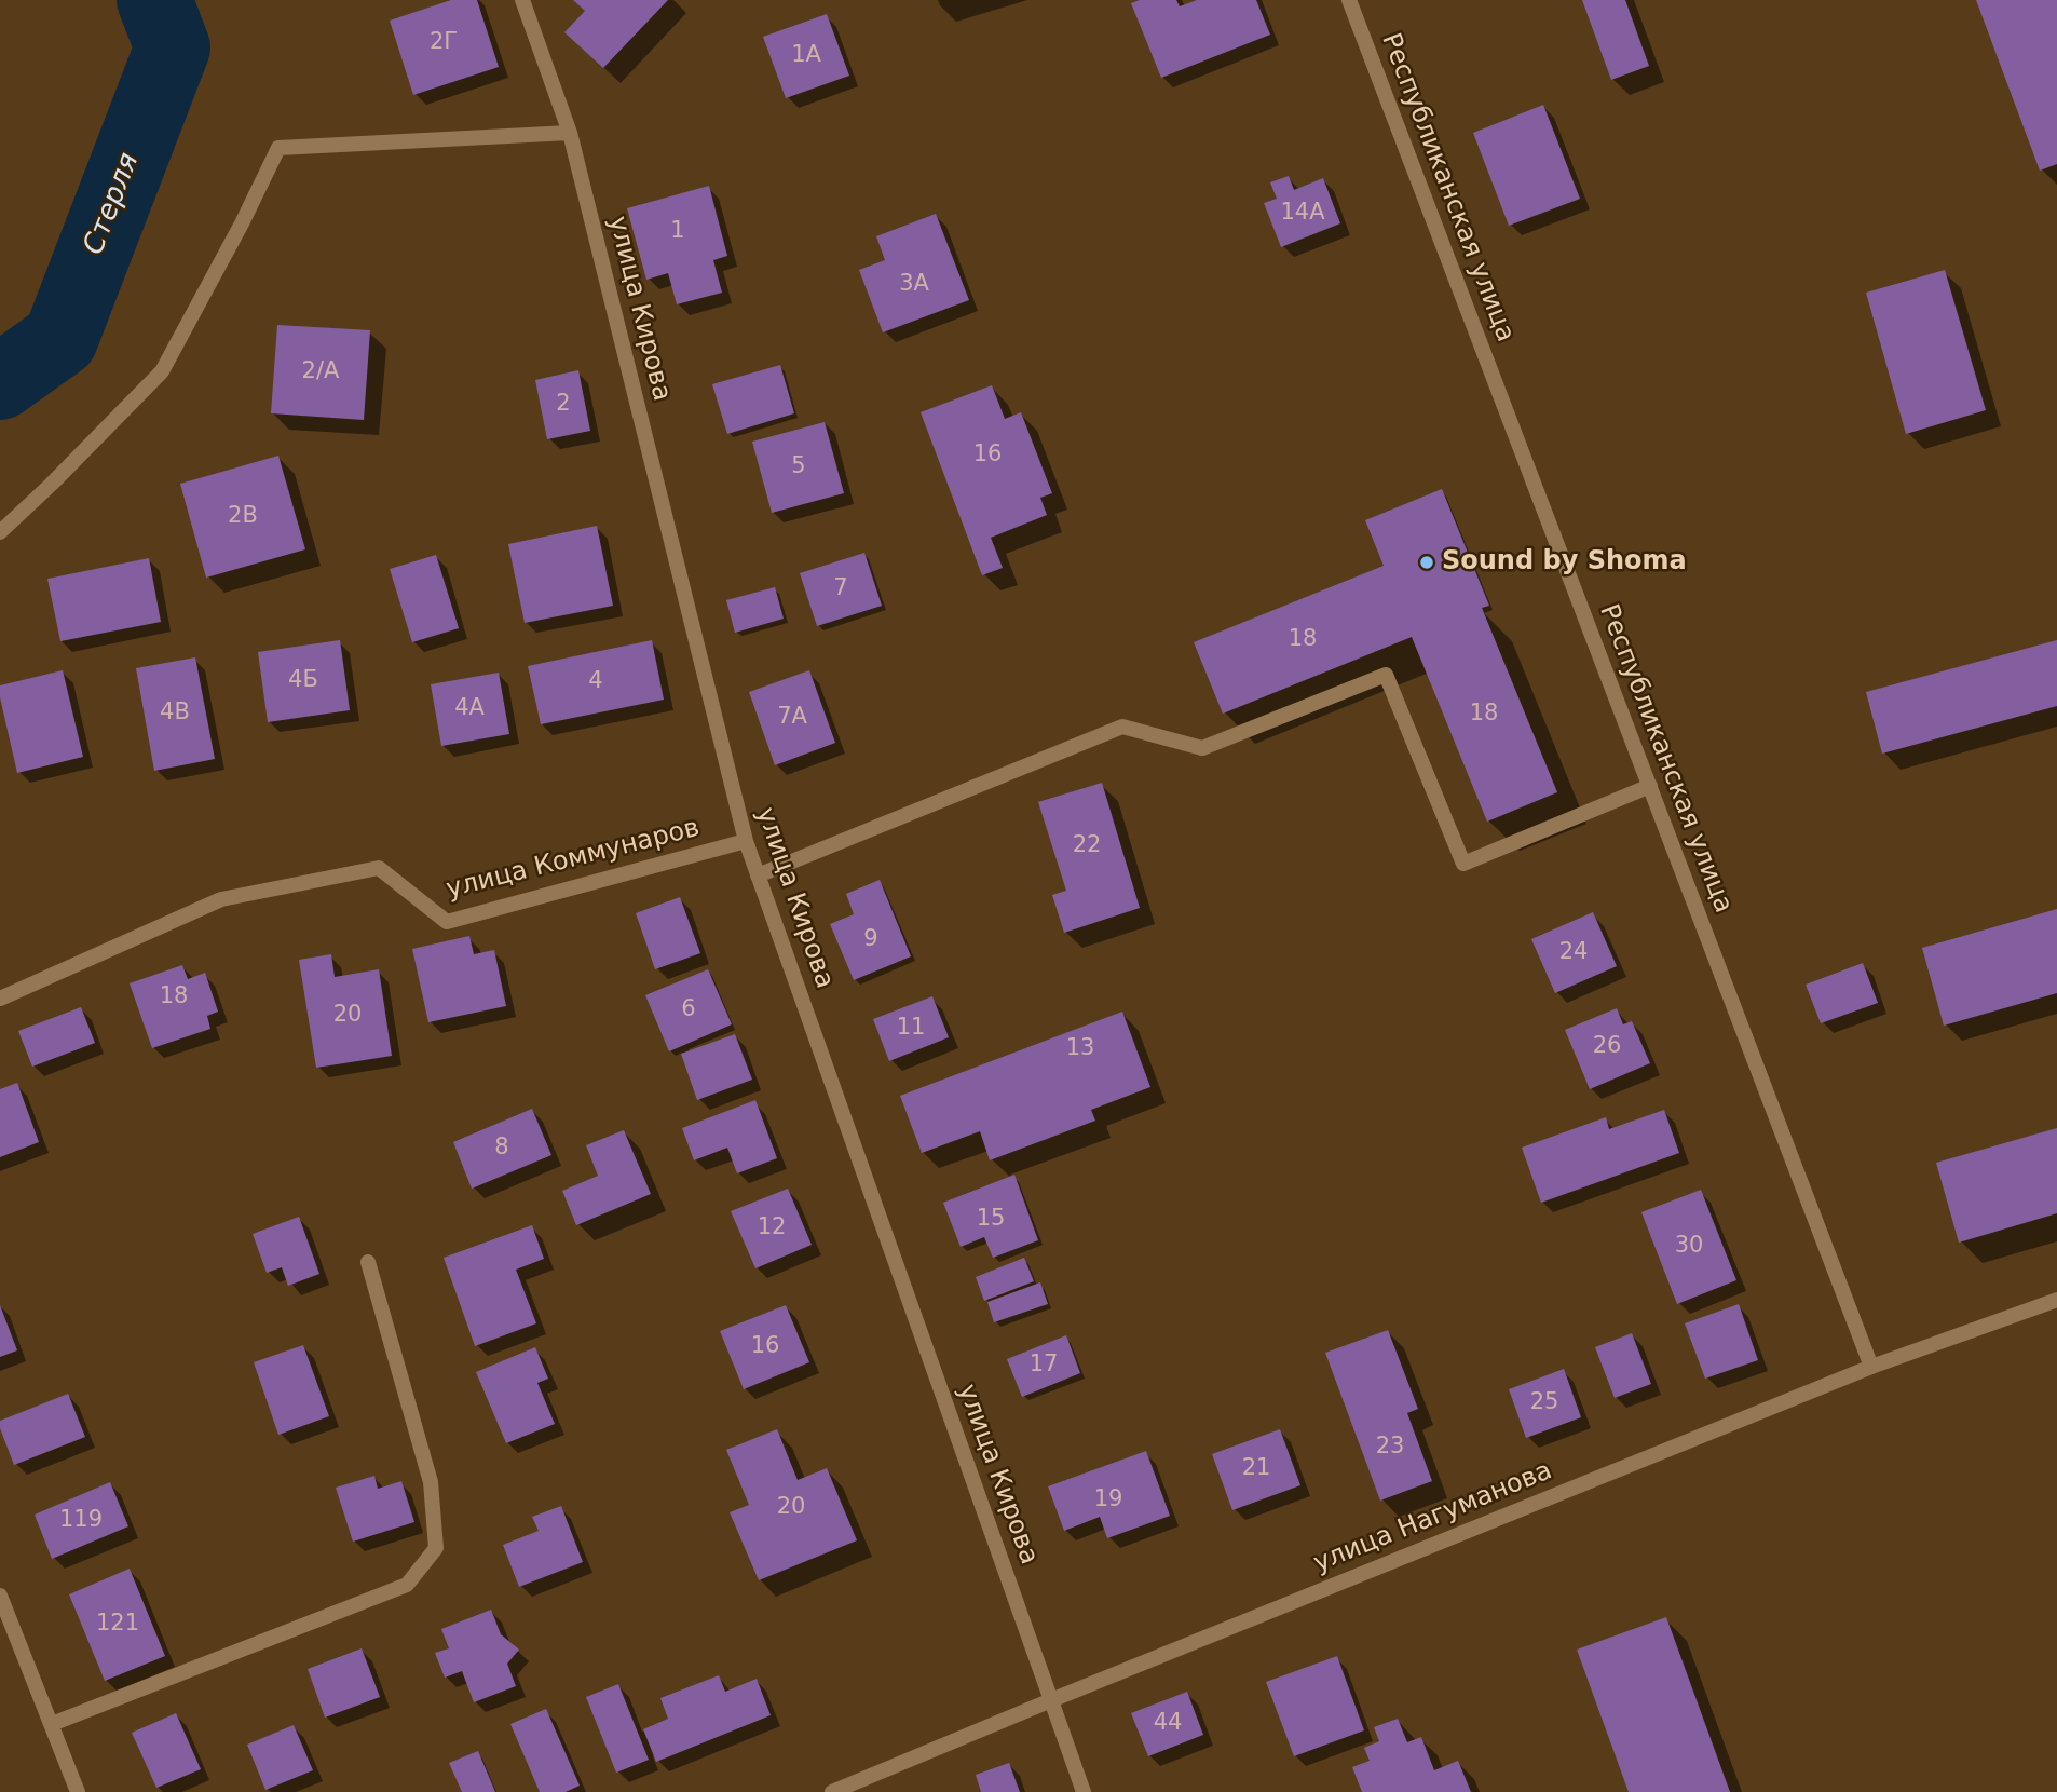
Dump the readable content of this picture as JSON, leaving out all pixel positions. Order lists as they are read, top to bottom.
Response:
{
  "streets": {
    "street": [
      "Республиканская улица",
      "улица Кирова",
      "улица Коммунаров",
      "улица Нагуманова"
    ]
  },
  "crossings": [
    ["Республиканская улица", "улица Нагуманова"],
    ["улица Кирова", "улица Коммунаров"],
    ["улица Кирова", "улица Нагуманова"]
  ],
  "water": ["Стерля"],
  "places": ["Sound by Shoma"],
  "house_numbers": [
    "2Г",
    "1А",
    "14А",
    "1",
    "3А",
    "2/А",
    "2",
    "16",
    "5",
    "2В",
    "7",
    "18",
    "4Б",
    "4",
    "4А",
    "4В",
    "18",
    "7А",
    "22",
    "9",
    "24",
    "18",
    "6",
    "20",
    "11",
    "26",
    "13",
    "8",
    "15",
    "12",
    "30",
    "16",
    "17",
    "25",
    "23",
    "21",
    "19",
    "20",
    "119",
    "121",
    "44"
  ]
}
